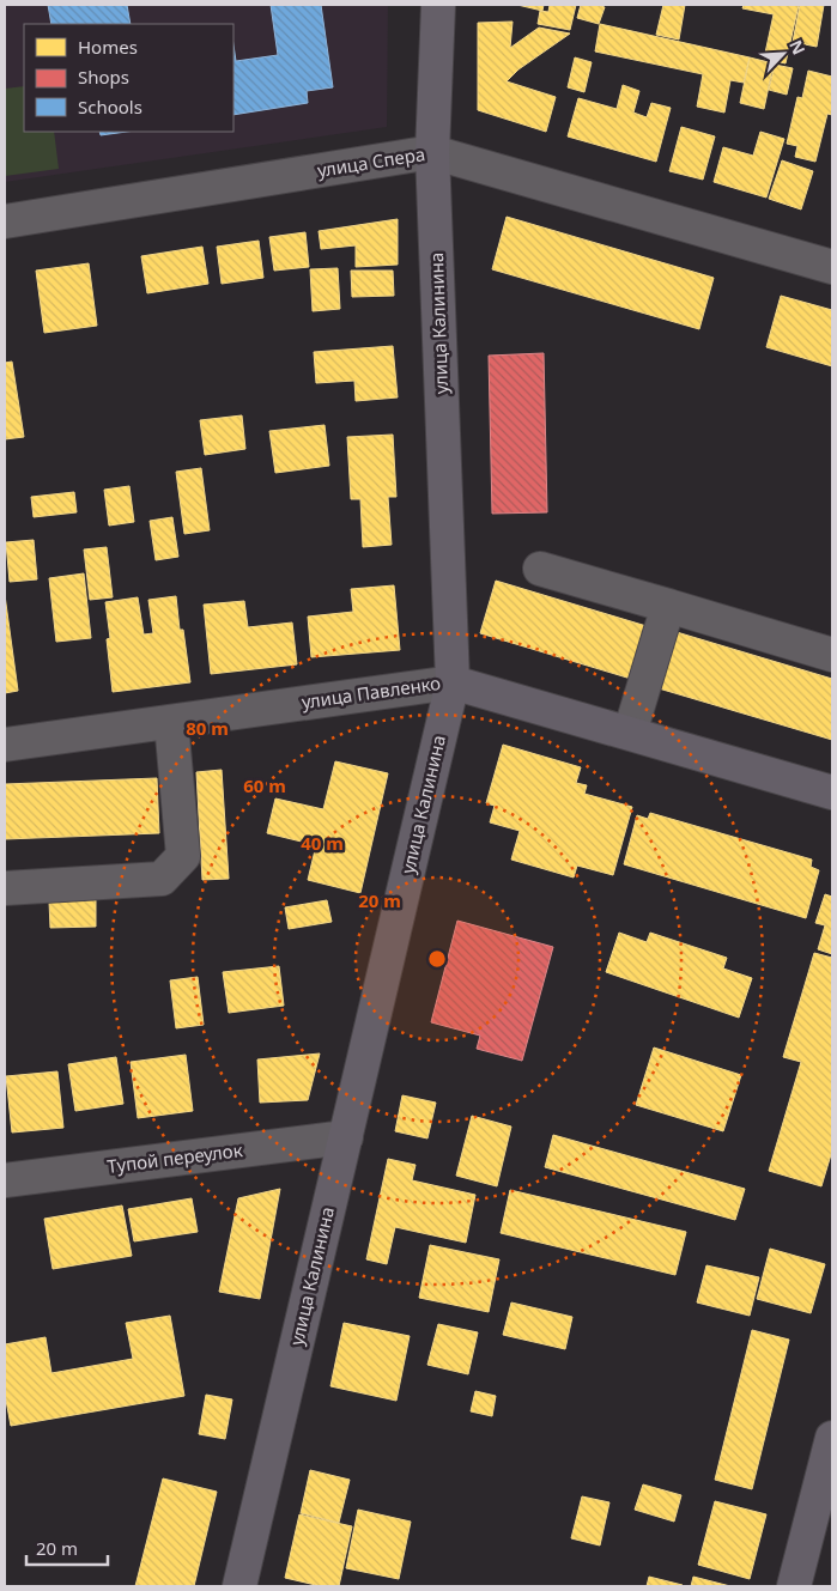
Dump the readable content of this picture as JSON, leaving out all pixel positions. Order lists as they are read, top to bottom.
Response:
{
  "streets": {
    "main road": ["улица Калинина", "улица Павленко"],
    "street": ["улица Спера", "Тупой переулок"]
  },
  "crossings": [
    ["улица Спера", "улица Калинина"],
    ["улица Калинина", "улица Павленко"],
    ["улица Калинина", "Тупой переулок"]
  ],
  "legend": ["Homes", "Shops", "Schools"],
  "scale_bar": "20 m",
  "north": "top right",
  "rings": [
    "80 m",
    "60 m",
    "40 m",
    "20 m"
  ]
}
